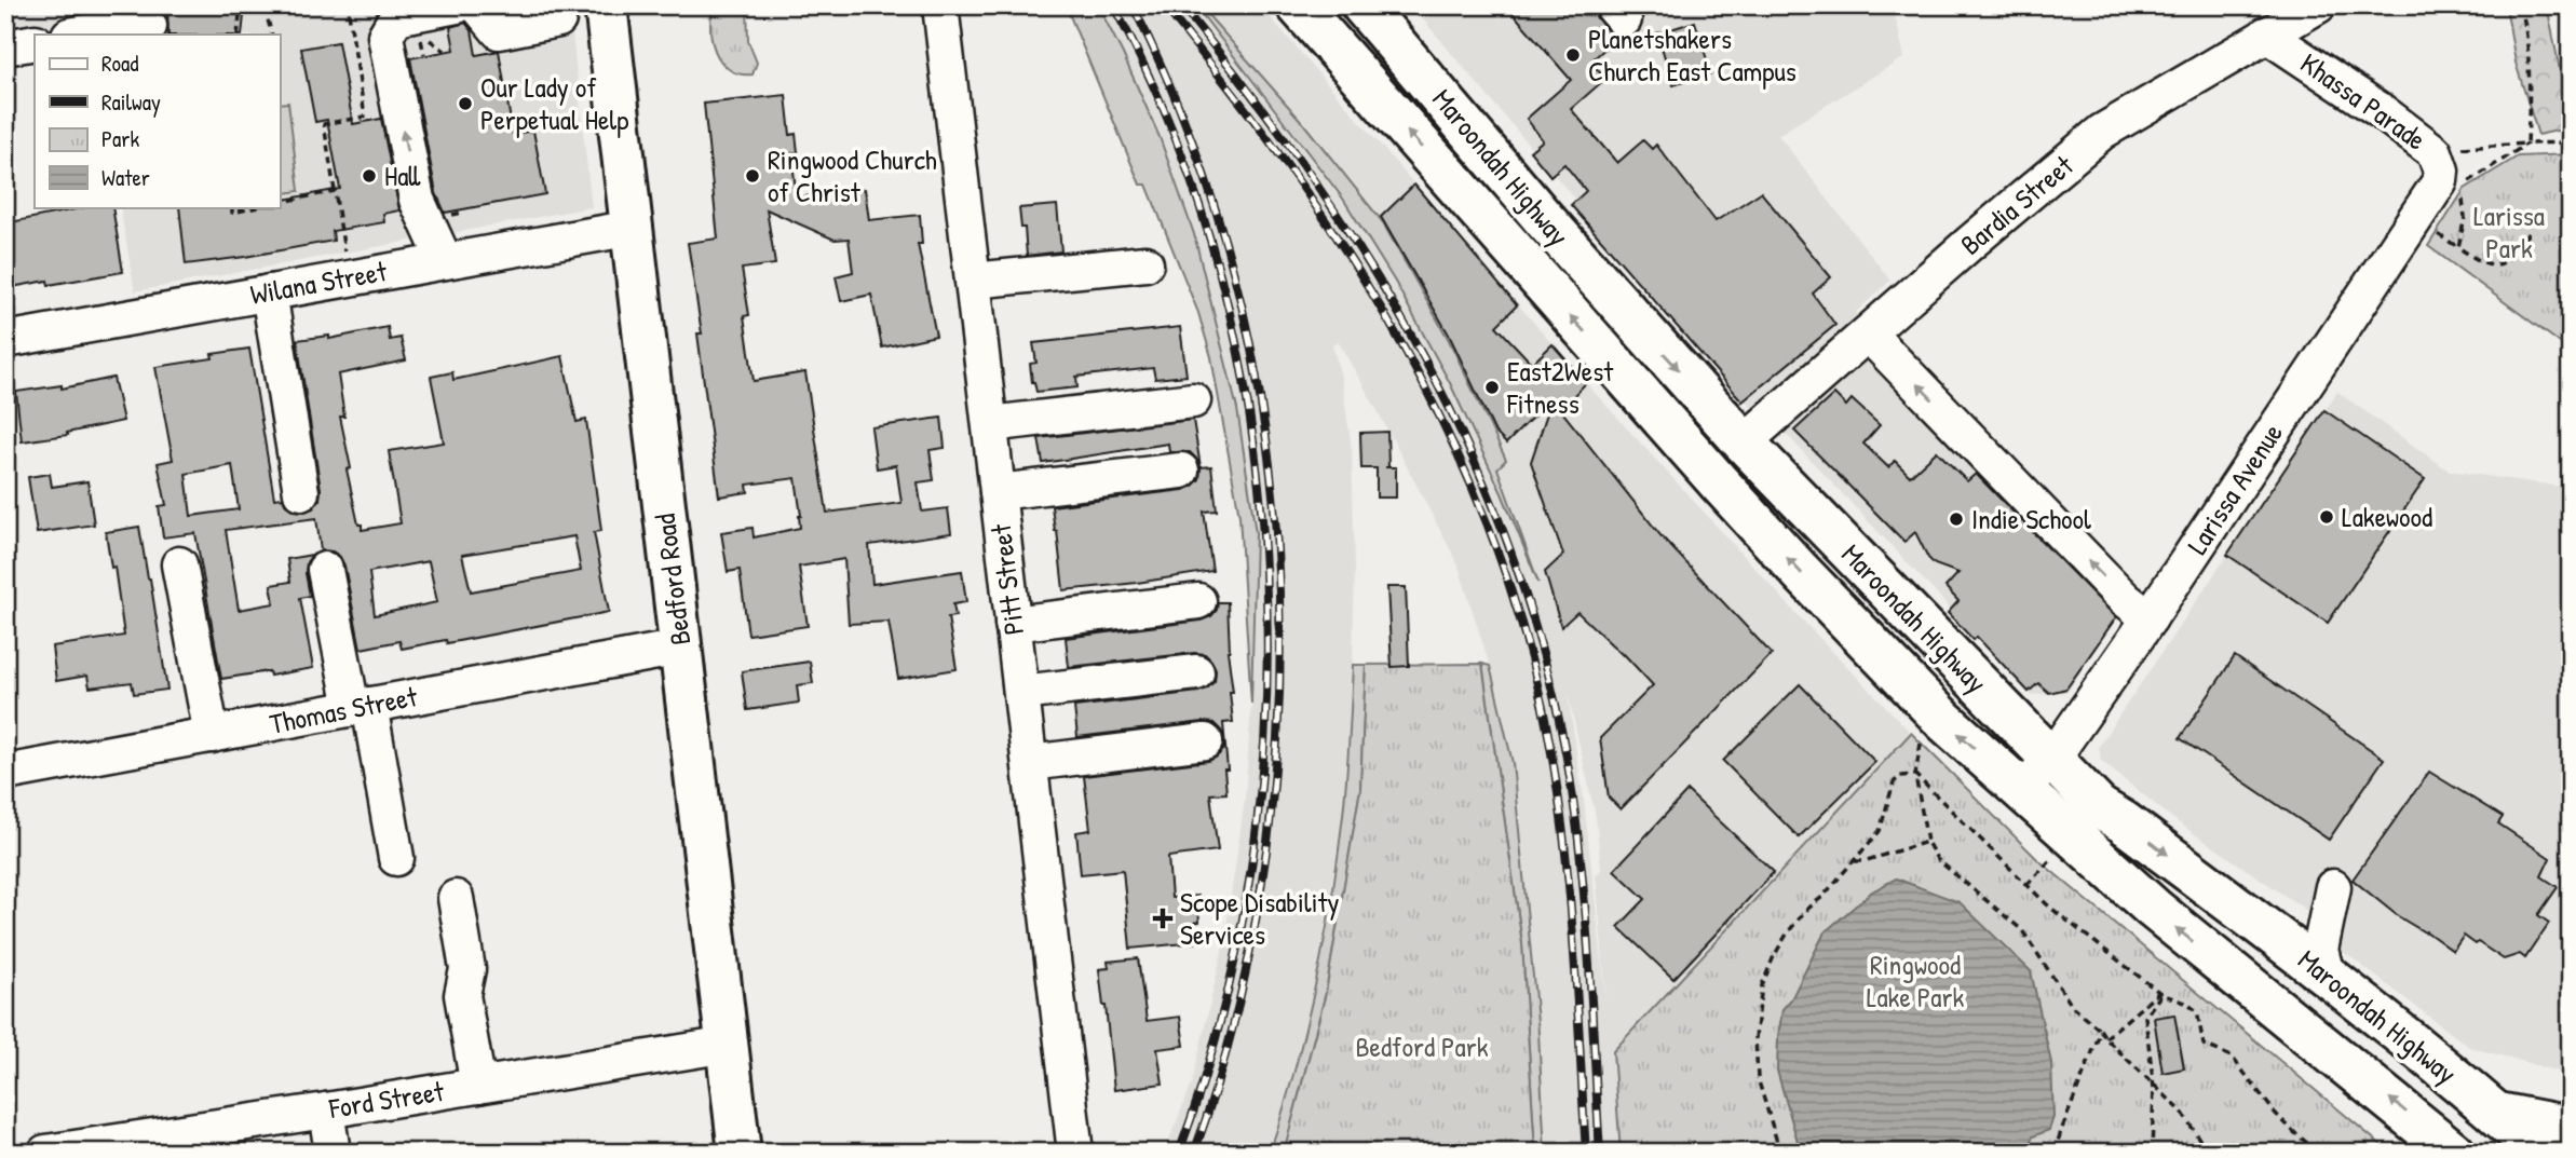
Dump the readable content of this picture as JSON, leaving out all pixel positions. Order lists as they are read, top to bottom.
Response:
{
  "streets": {
    "main road": ["Maroondah Highway", "Bedford Road"],
    "street": [
      "Khassa Parade",
      "Bardia Street",
      "Wilana Street",
      "Larissa Avenue",
      "Pitt Street",
      "Thomas Street",
      "Ford Street"
    ]
  },
  "crossings": [
    ["Khassa Parade", "Bardia Street"],
    ["Khassa Parade", "Larissa Avenue"],
    ["Maroondah Highway", "Bardia Street"],
    ["Maroondah Highway", "Larissa Avenue"],
    ["Wilana Street", "Bedford Road"],
    ["Bedford Road", "Thomas Street"],
    ["Bedford Road", "Ford Street"]
  ],
  "parks": ["Larissa Park", "Ringwood Lake Park", "Bedford Park"],
  "places": {
    "other": [
      "Planetshakers Church East Campus",
      "Our Lady of Perpetual Help",
      "Hall",
      "Ringwood Church of Christ",
      "East2West Fitness",
      "Lakewood",
      "Indie School"
    ],
    "health": ["Scope Disability Services"]
  },
  "legend": [
    "Road",
    "Railway",
    "Park",
    "Water"
  ]
}
